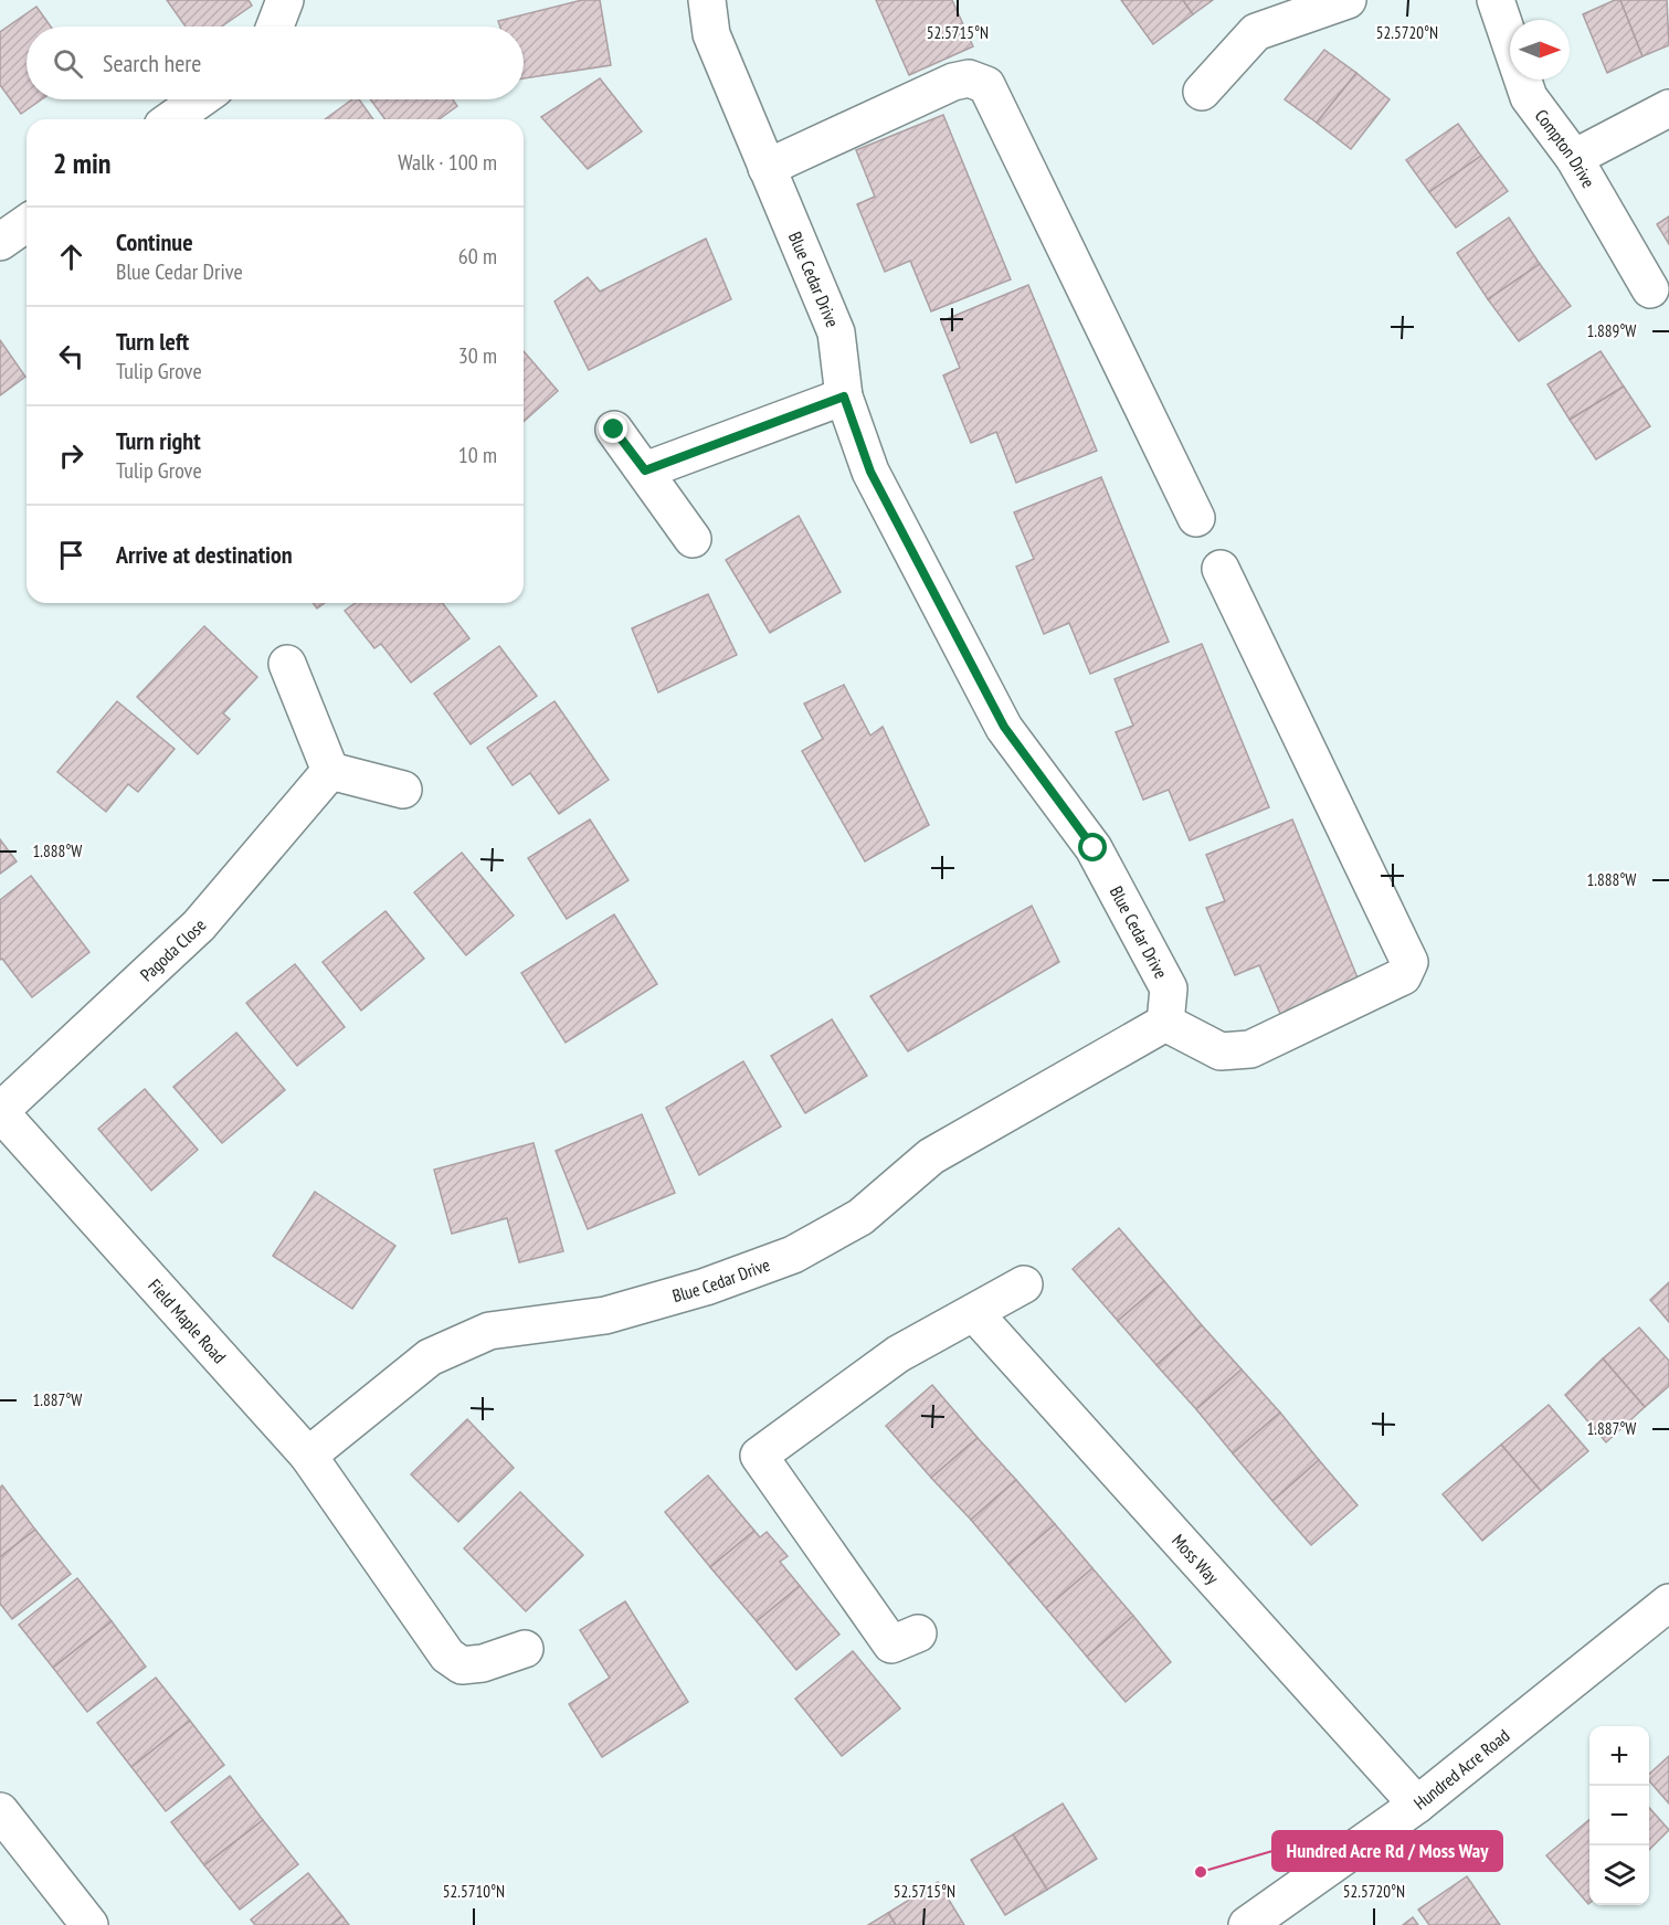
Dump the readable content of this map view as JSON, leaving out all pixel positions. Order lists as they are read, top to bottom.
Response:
{
  "streets": {
    "street": [
      "Compton Drive",
      "Blue Cedar Drive",
      "Pagoda Close",
      "Field Maple Road",
      "Moss Way",
      "Hundred Acre Road"
    ]
  },
  "crossings": [
    ["Blue Cedar Drive", "Field Maple Road"],
    ["Pagoda Close", "Field Maple Road"],
    ["Moss Way", "Hundred Acre Road"]
  ],
  "places": ["Hundred Acre Rd / Moss Way"],
  "north": "right",
  "page": {
    "search": "Search here",
    "heading": ["2 min", "Walk · 100 m"],
    "list": [
      ["Continue", "Blue Cedar Drive", "60 m"],
      ["Turn left", "Tulip Grove", "30 m"],
      ["Turn right", "Tulip Grove", "10 m"],
      "Arrive at destination"
    ],
    "map_buttons": ["+", "−"]
  },
  "coordinates": [
    "52.5715°N",
    "52.5720°N",
    "1.889°W",
    "1.888°W",
    "1.887°W",
    "52.5710°N"
  ]
}
